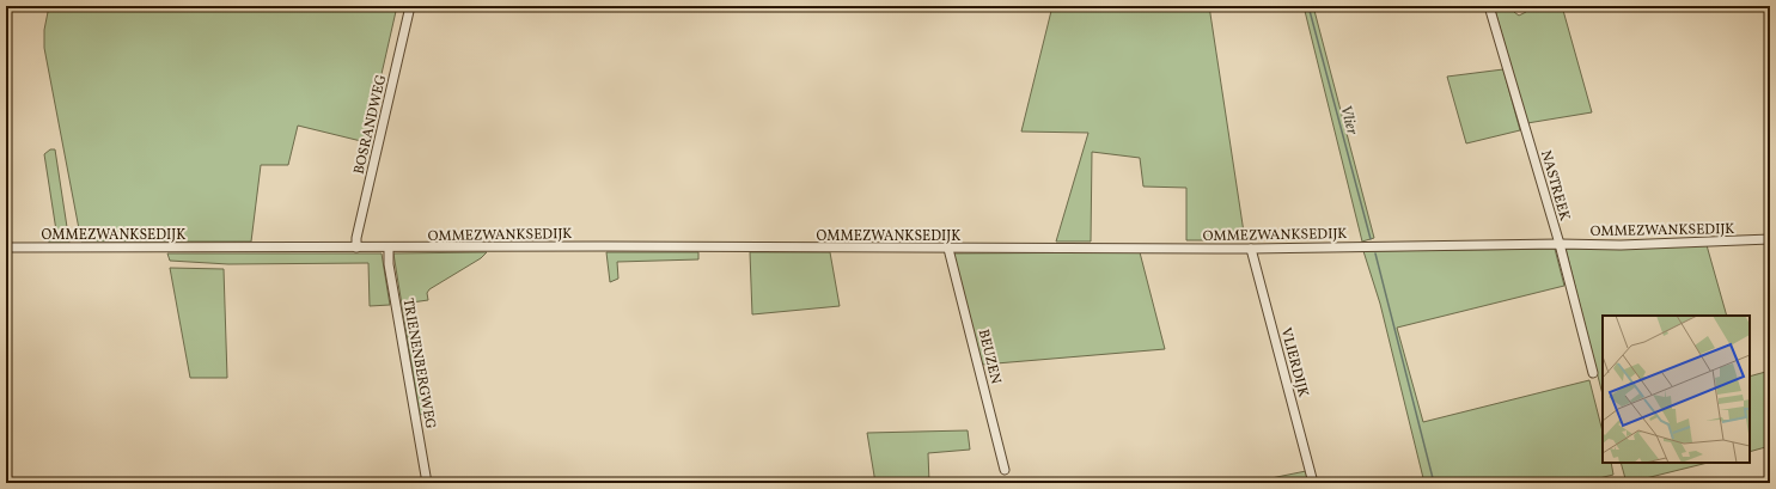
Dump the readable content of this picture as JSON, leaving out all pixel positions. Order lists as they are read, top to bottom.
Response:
{
  "streets": {
    "street": [
      "BOSRANDWEG",
      "NASTREEK",
      "OMMEZWANKSEDIJK",
      "BEUZEN",
      "VLIERDIJK",
      "TRIENENBERGWEG"
    ]
  },
  "crossings": [
    ["BOSRANDWEG", "OMMEZWANKSEDIJK"],
    ["NASTREEK", "OMMEZWANKSEDIJK"],
    ["OMMEZWANKSEDIJK", "BEUZEN"],
    ["OMMEZWANKSEDIJK", "VLIERDIJK"],
    ["OMMEZWANKSEDIJK", "TRIENENBERGWEG"]
  ],
  "water": ["Vlier"]
}
